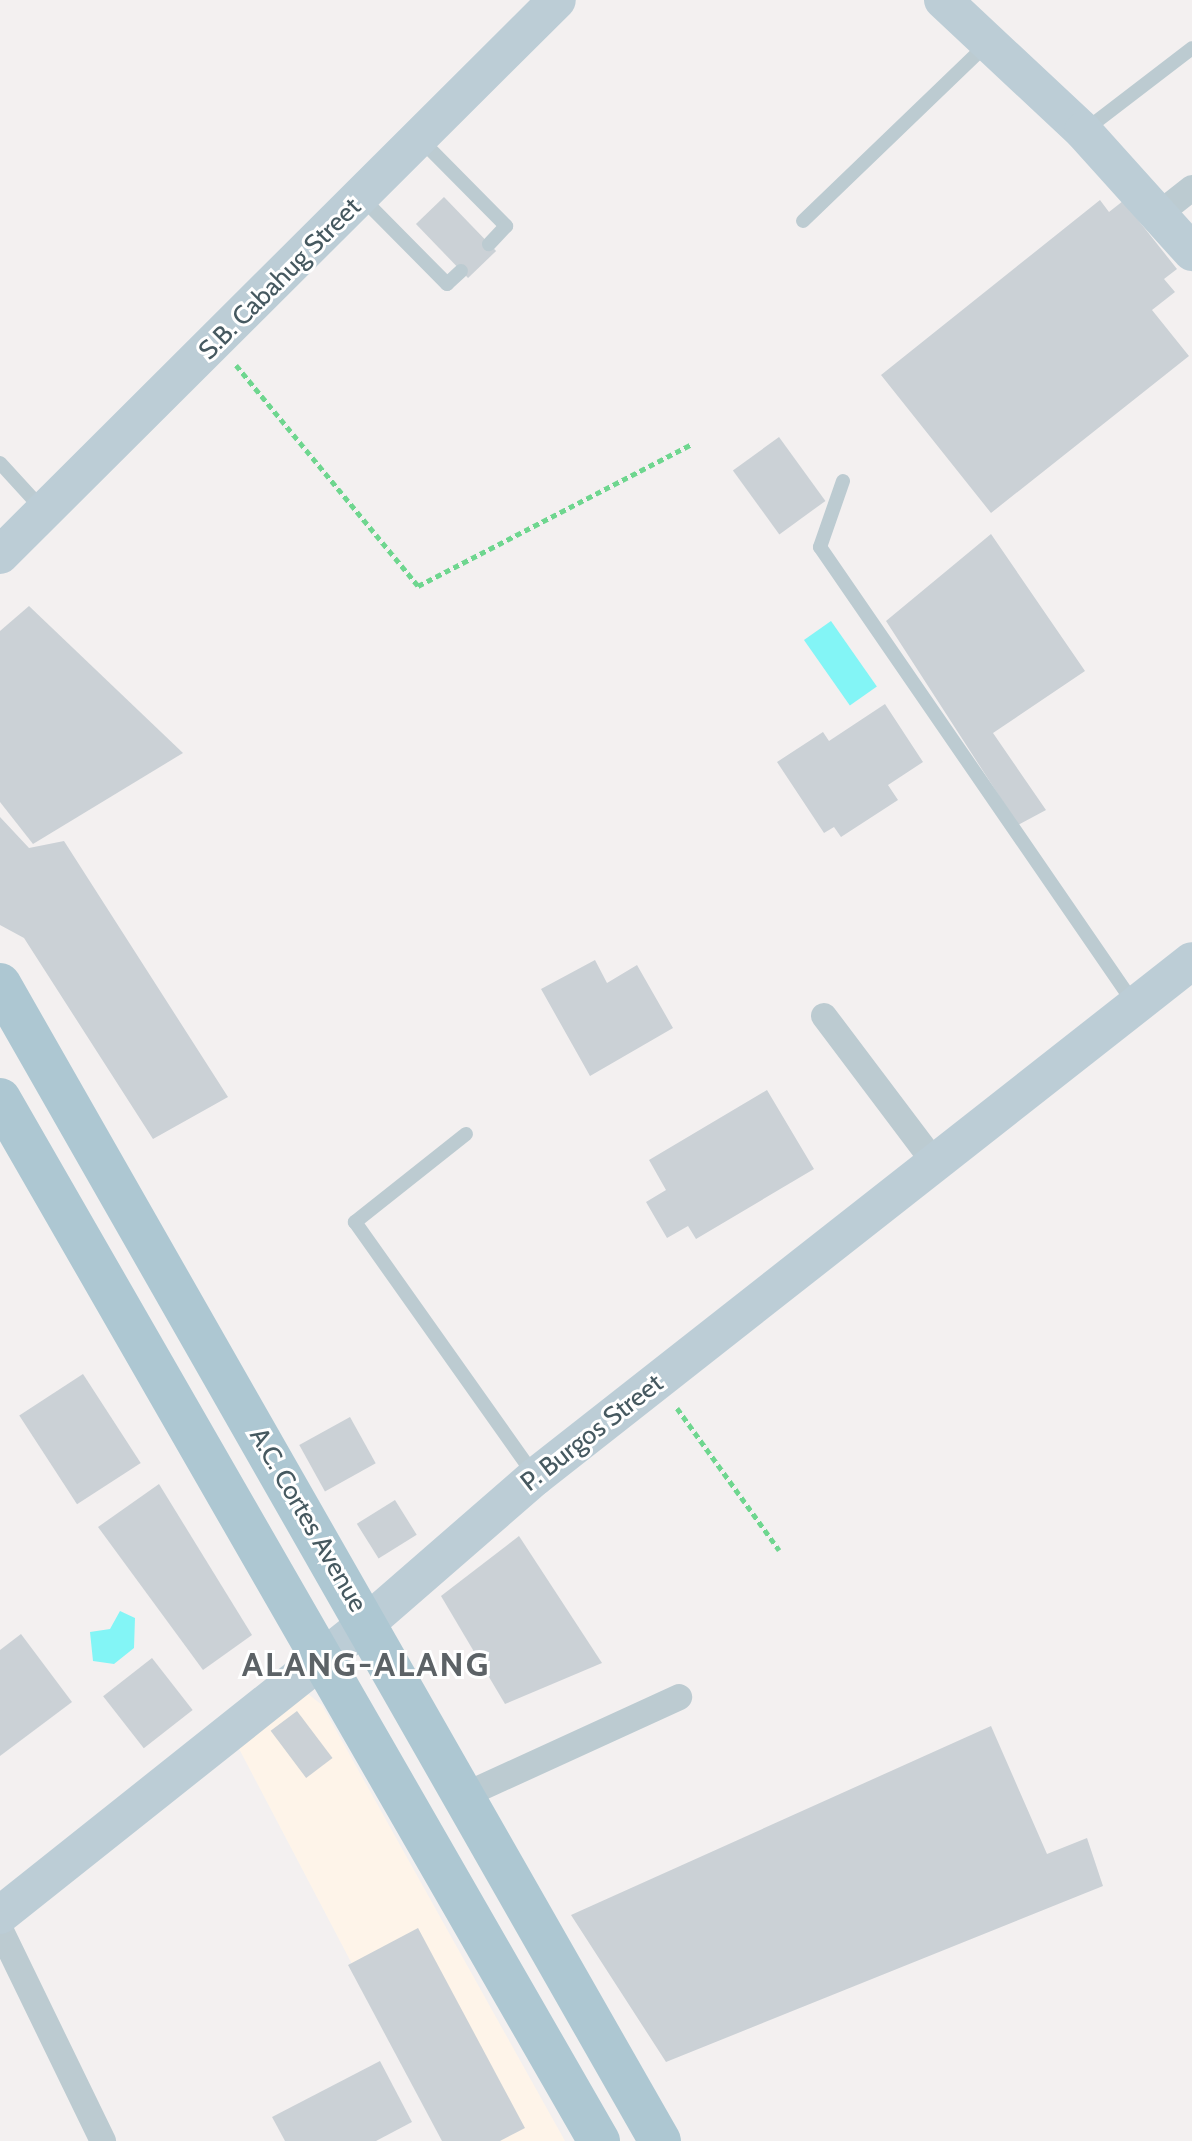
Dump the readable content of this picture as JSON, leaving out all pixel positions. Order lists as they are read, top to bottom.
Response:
{
  "streets": {
    "main road": ["A.C. Cortes Avenue"],
    "street": ["S.B. Cabahug Street", "P. Burgos Street"]
  },
  "crossings": [
    ["P. Burgos Street", "A.C. Cortes Avenue"]
  ],
  "districts": ["ALANG-ALANG"]
}
